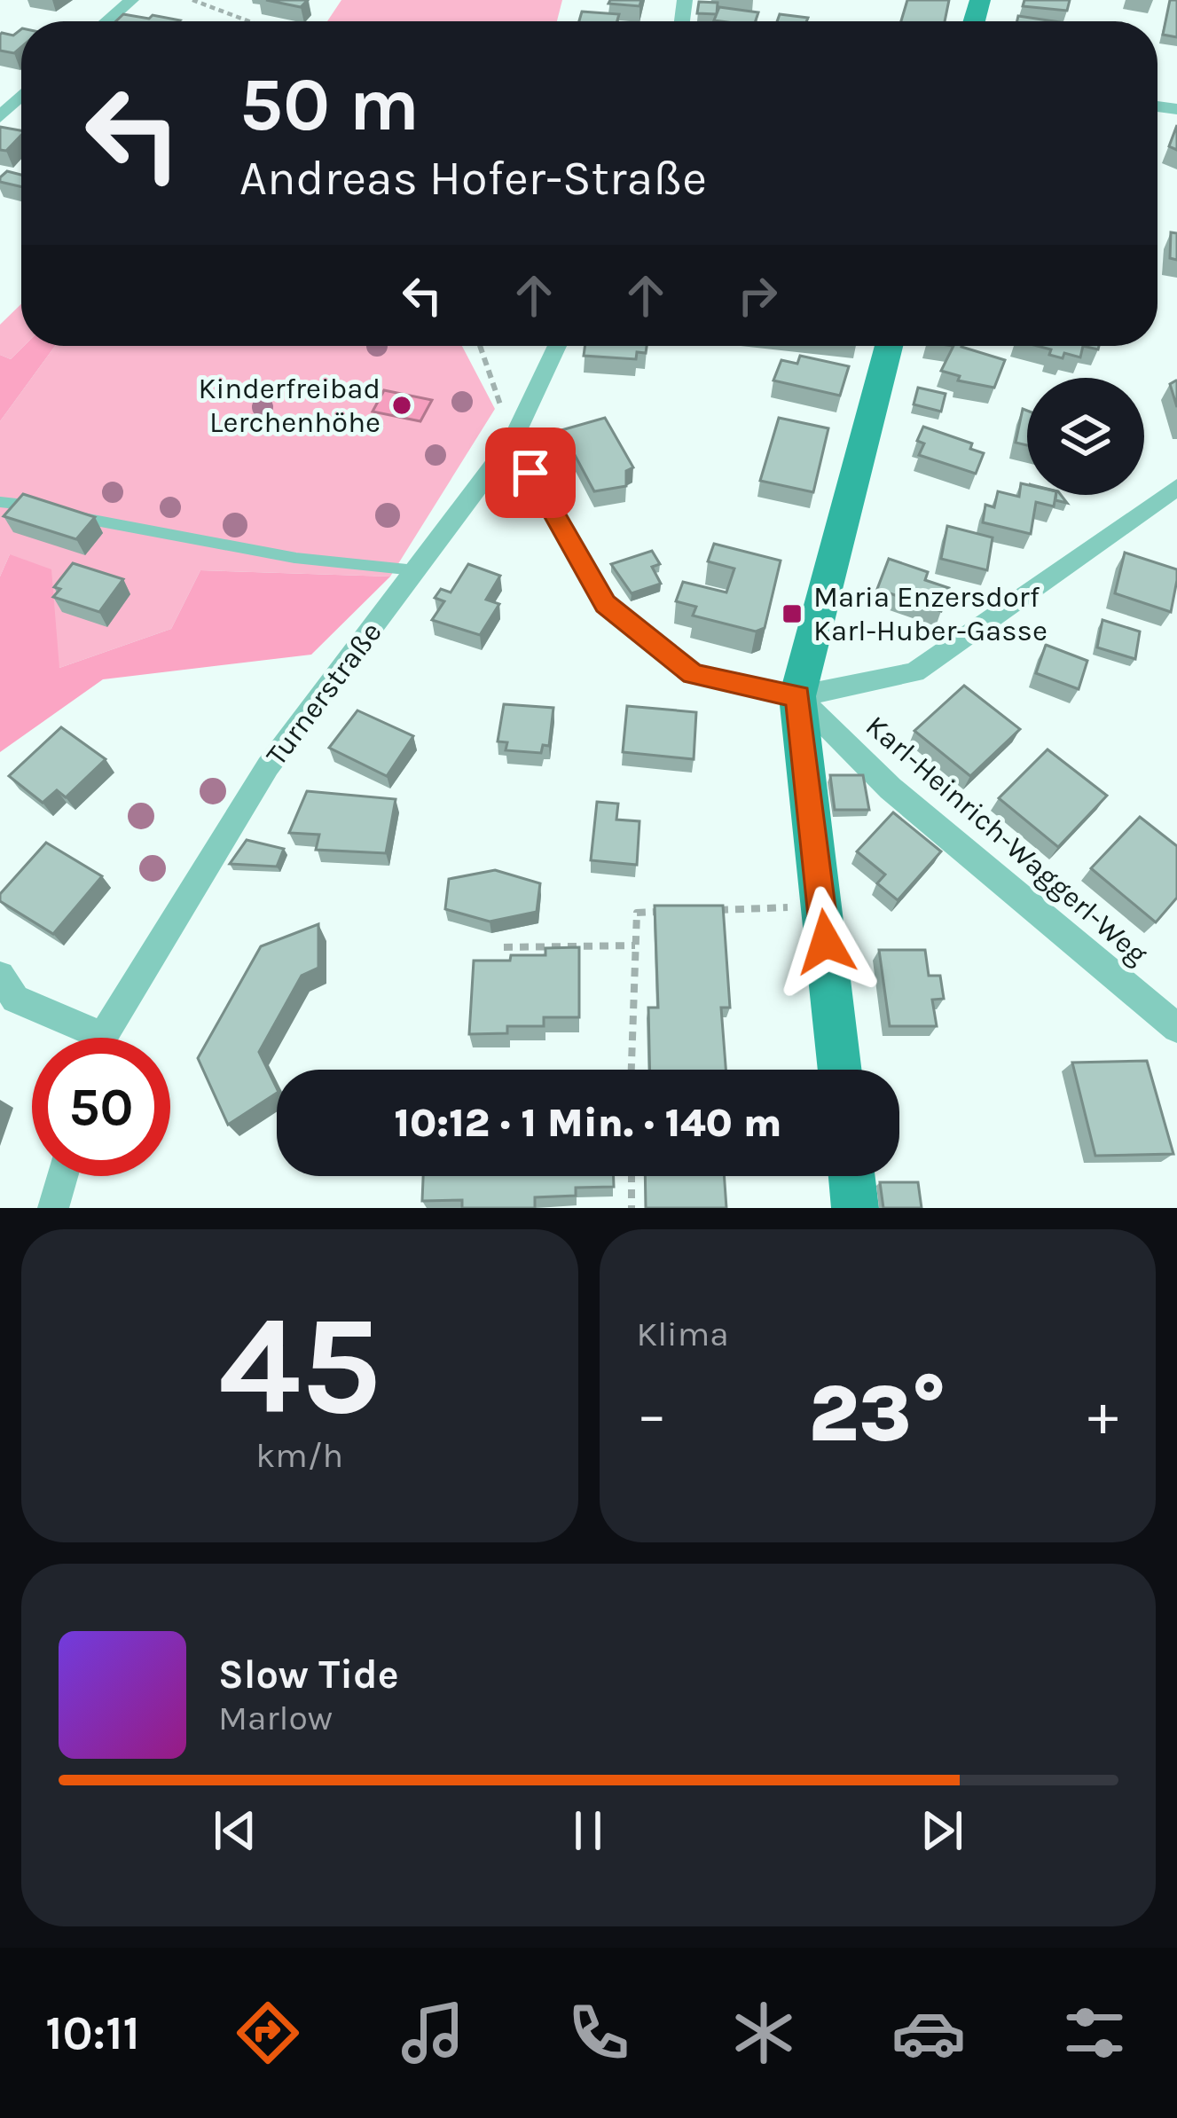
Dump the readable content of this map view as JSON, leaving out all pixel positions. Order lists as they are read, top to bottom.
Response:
{
  "streets": {
    "street": ["Turnerstraße", "Karl-Heinrich-Waggerl-Weg"]
  },
  "places": {
    "other": ["Kinderfreibad Lerchenhöhe"],
    "transit": ["Maria Enzersdorf Karl-Huber-Gasse"]
  },
  "page": {
    "turn": ["50 m", "Andreas Hofer-Straße"],
    "limit": "50",
    "trip": "10:12 · 1 Min. · 140 m",
    "tile": [
      ["45", "km/h"],
      "Klima"
    ],
    "heat": ["−", "23°", "+"],
    "song": ["Slow Tide", "Marlow"],
    "tabs": "10:11"
  }
}
